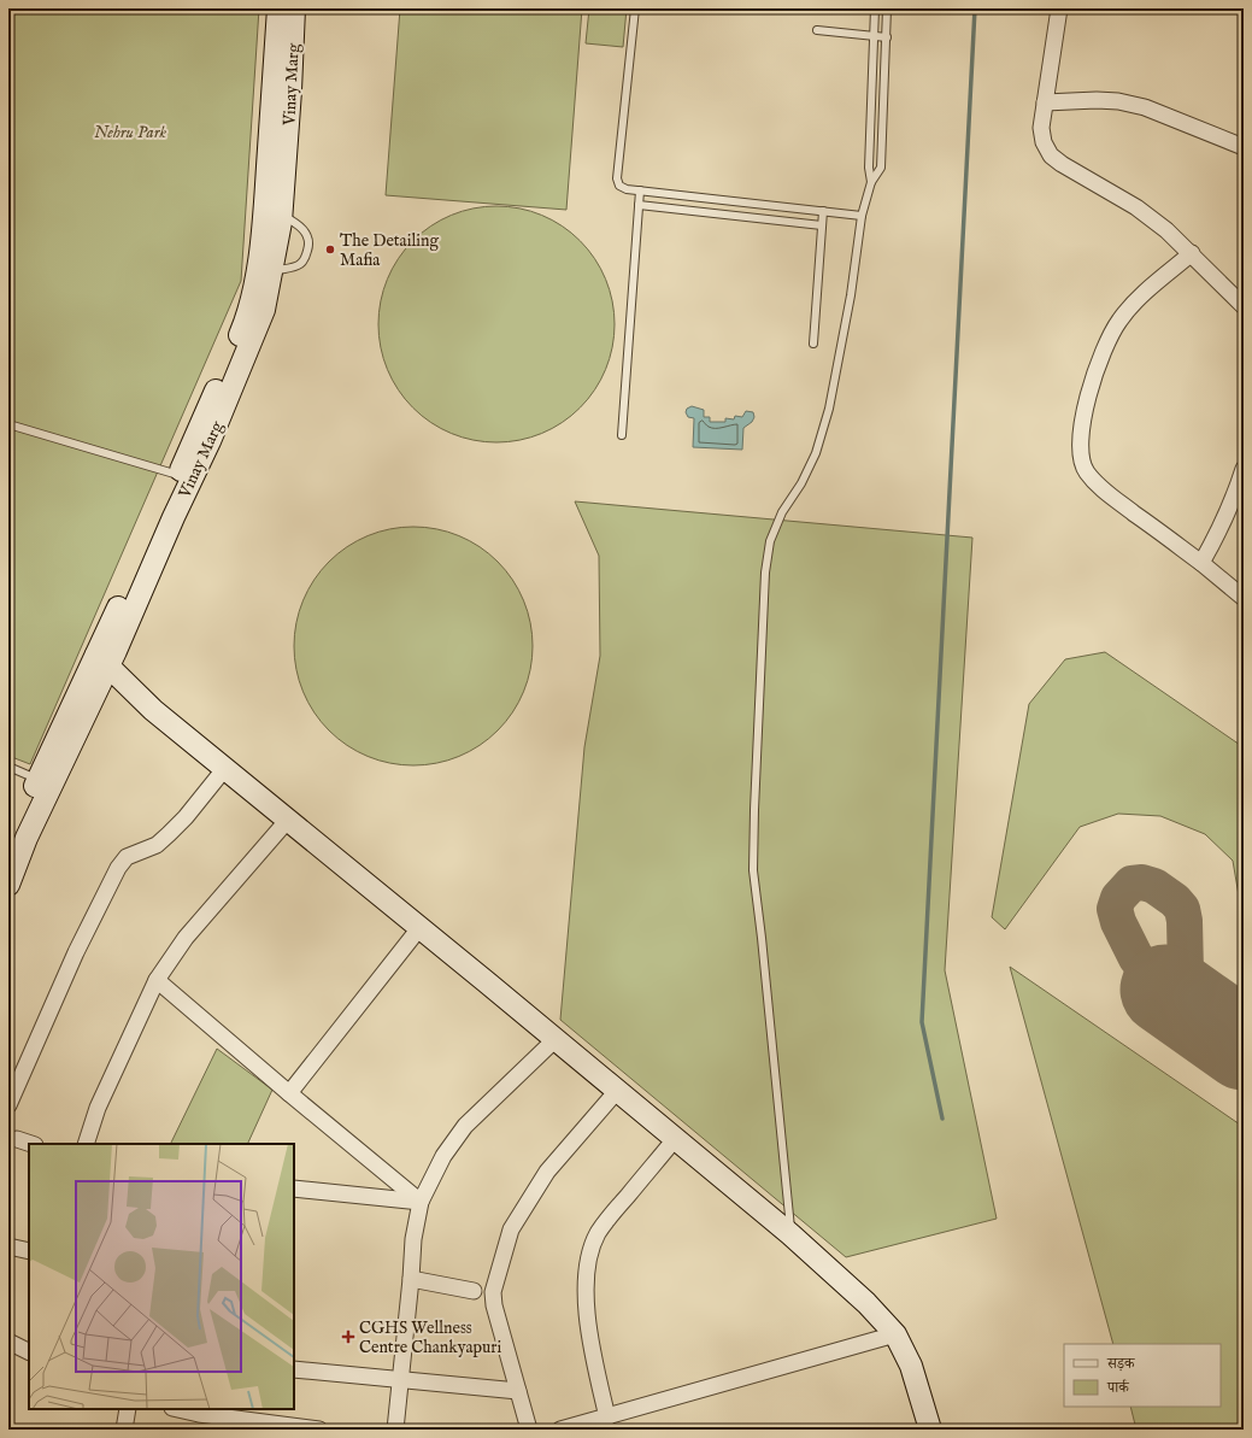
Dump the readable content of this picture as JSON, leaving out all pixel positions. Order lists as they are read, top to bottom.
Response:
{
  "streets": {
    "main road": ["Vinay Marg"]
  },
  "parks": ["Nehru Park"],
  "places": {
    "other": ["The Detailing Mafia"],
    "health": ["CGHS Wellness Centre Chankyapuri"]
  },
  "legend": ["सड़क", "पार्क"]
}
